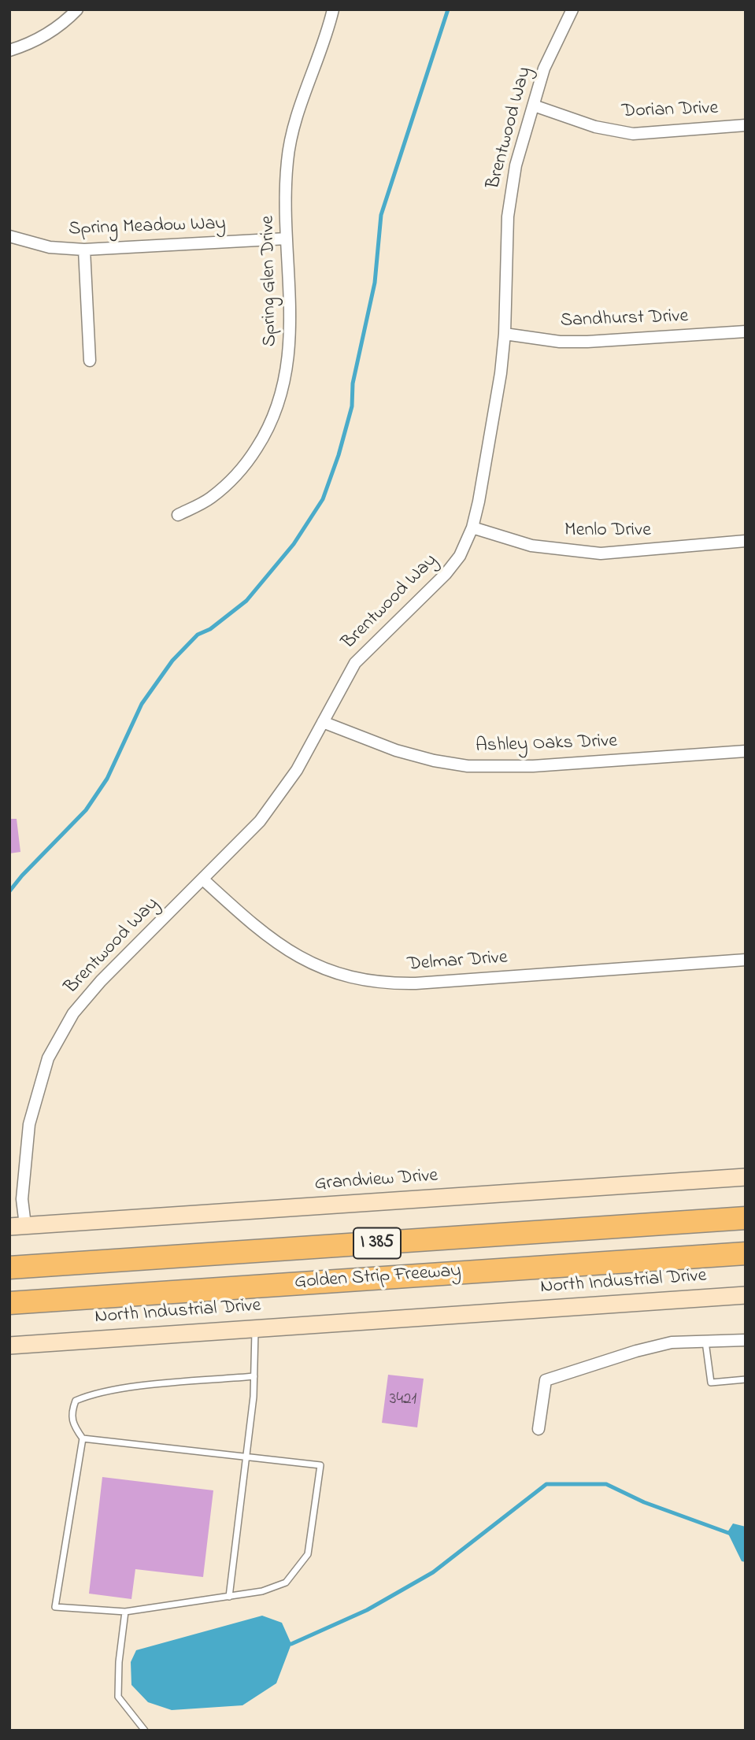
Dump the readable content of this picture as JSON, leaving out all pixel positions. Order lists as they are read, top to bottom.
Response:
{
  "streets": {
    "highway": ["I 385", "Golden Strip Freeway"],
    "street": [
      "Dorian Drive",
      "Brentwood Way",
      "Spring Meadow Way",
      "Spring Glen Drive",
      "Sandhurst Drive",
      "Menlo Drive",
      "Ashley Oaks Drive",
      "Delmar Drive",
      "Grandview Drive",
      "North Industrial Drive"
    ]
  },
  "crossings": [
    ["Dorian Drive", "Brentwood Way"],
    ["Brentwood Way", "Sandhurst Drive"],
    ["Brentwood Way", "Menlo Drive"],
    ["Brentwood Way", "Ashley Oaks Drive"],
    ["Brentwood Way", "Delmar Drive"],
    ["Brentwood Way", "Grandview Drive"],
    ["Spring Meadow Way", "Spring Glen Drive"]
  ],
  "house_numbers": ["3421"]
}
